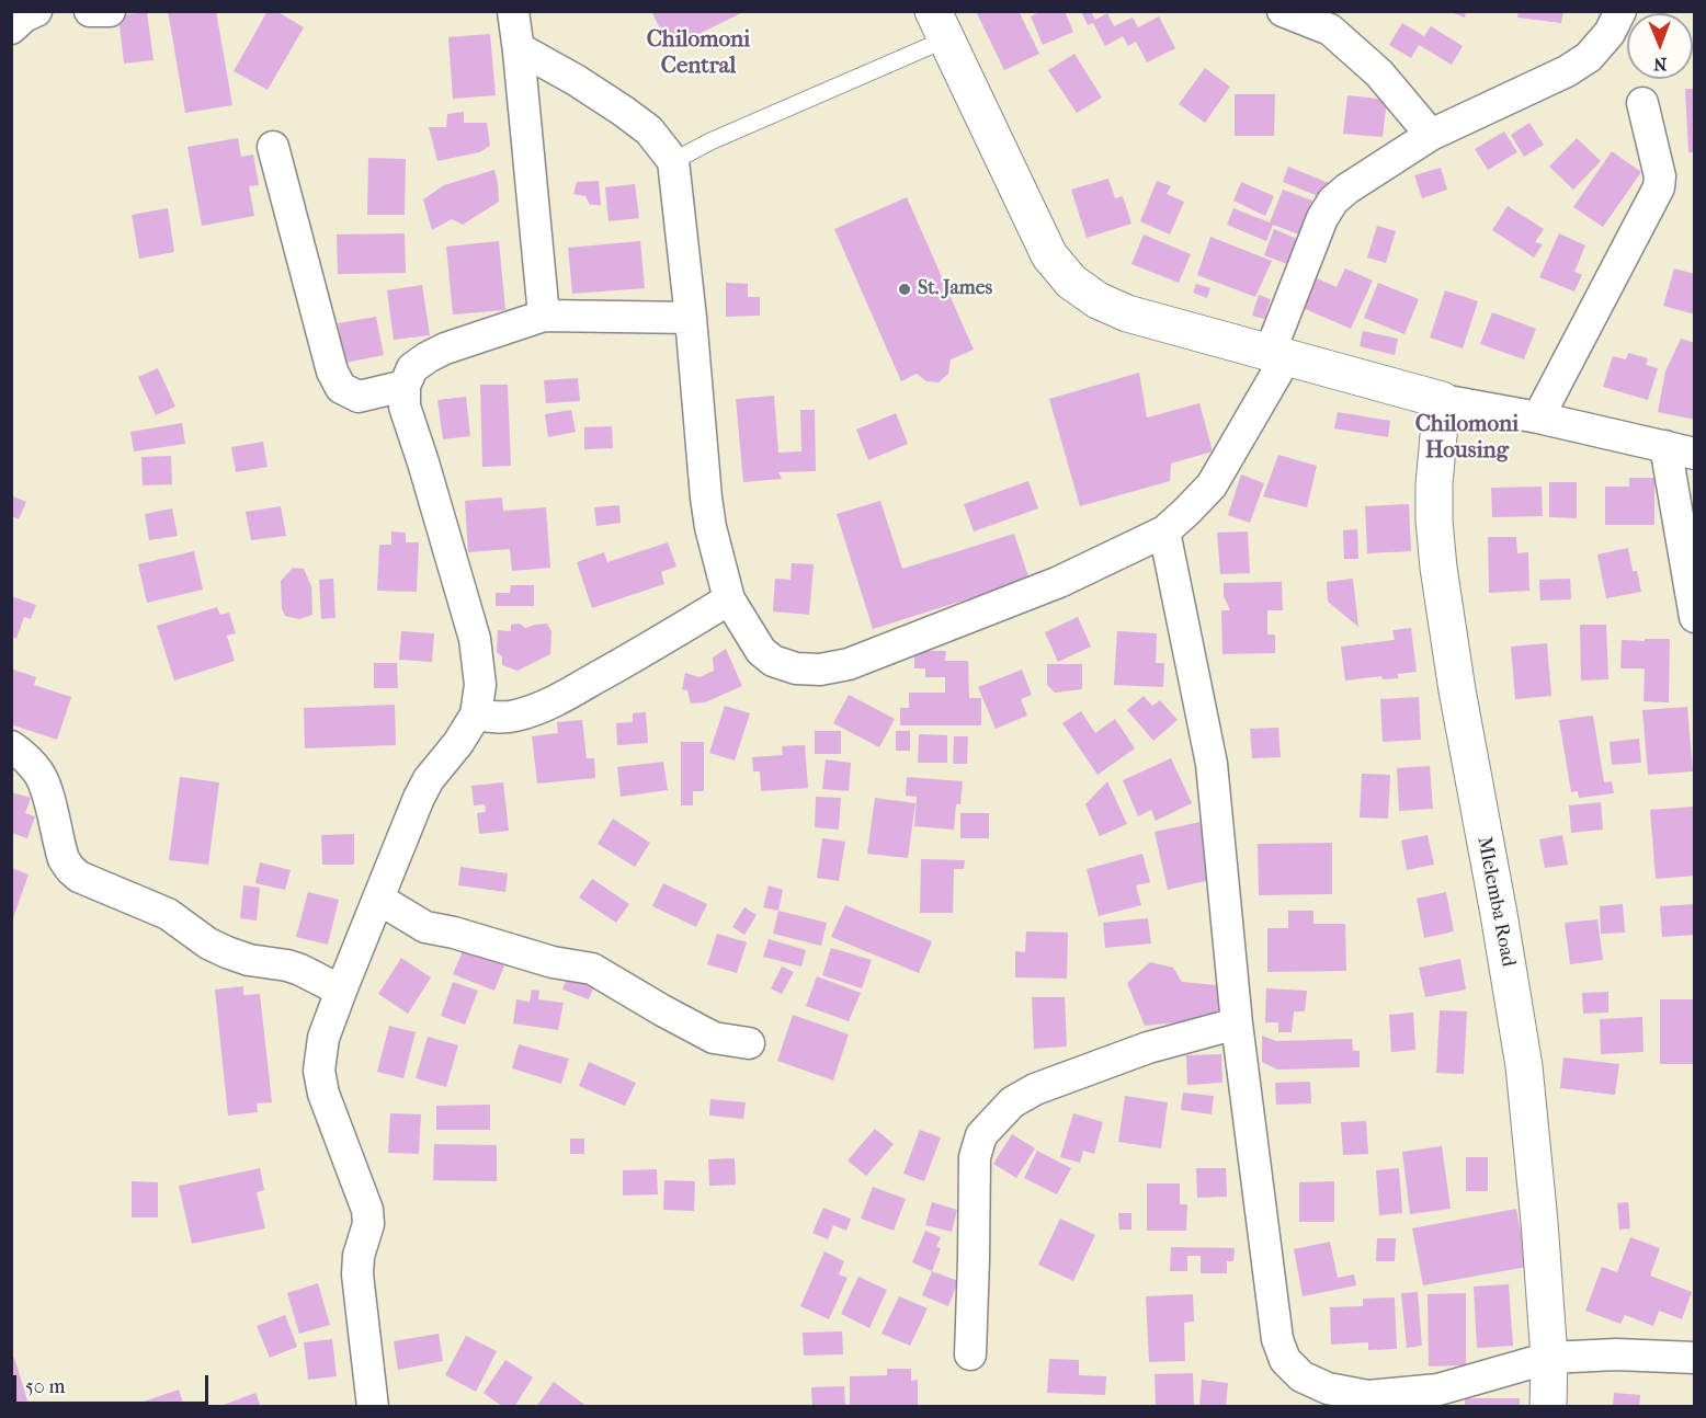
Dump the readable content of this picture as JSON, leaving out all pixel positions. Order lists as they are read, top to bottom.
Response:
{
  "streets": {
    "street": ["Mlelemba Road"]
  },
  "districts": ["Chilomoni Central", "Chilomoni Housing"],
  "places": ["St. James"],
  "scale_bar": "50 m",
  "north": "bottom"
}
